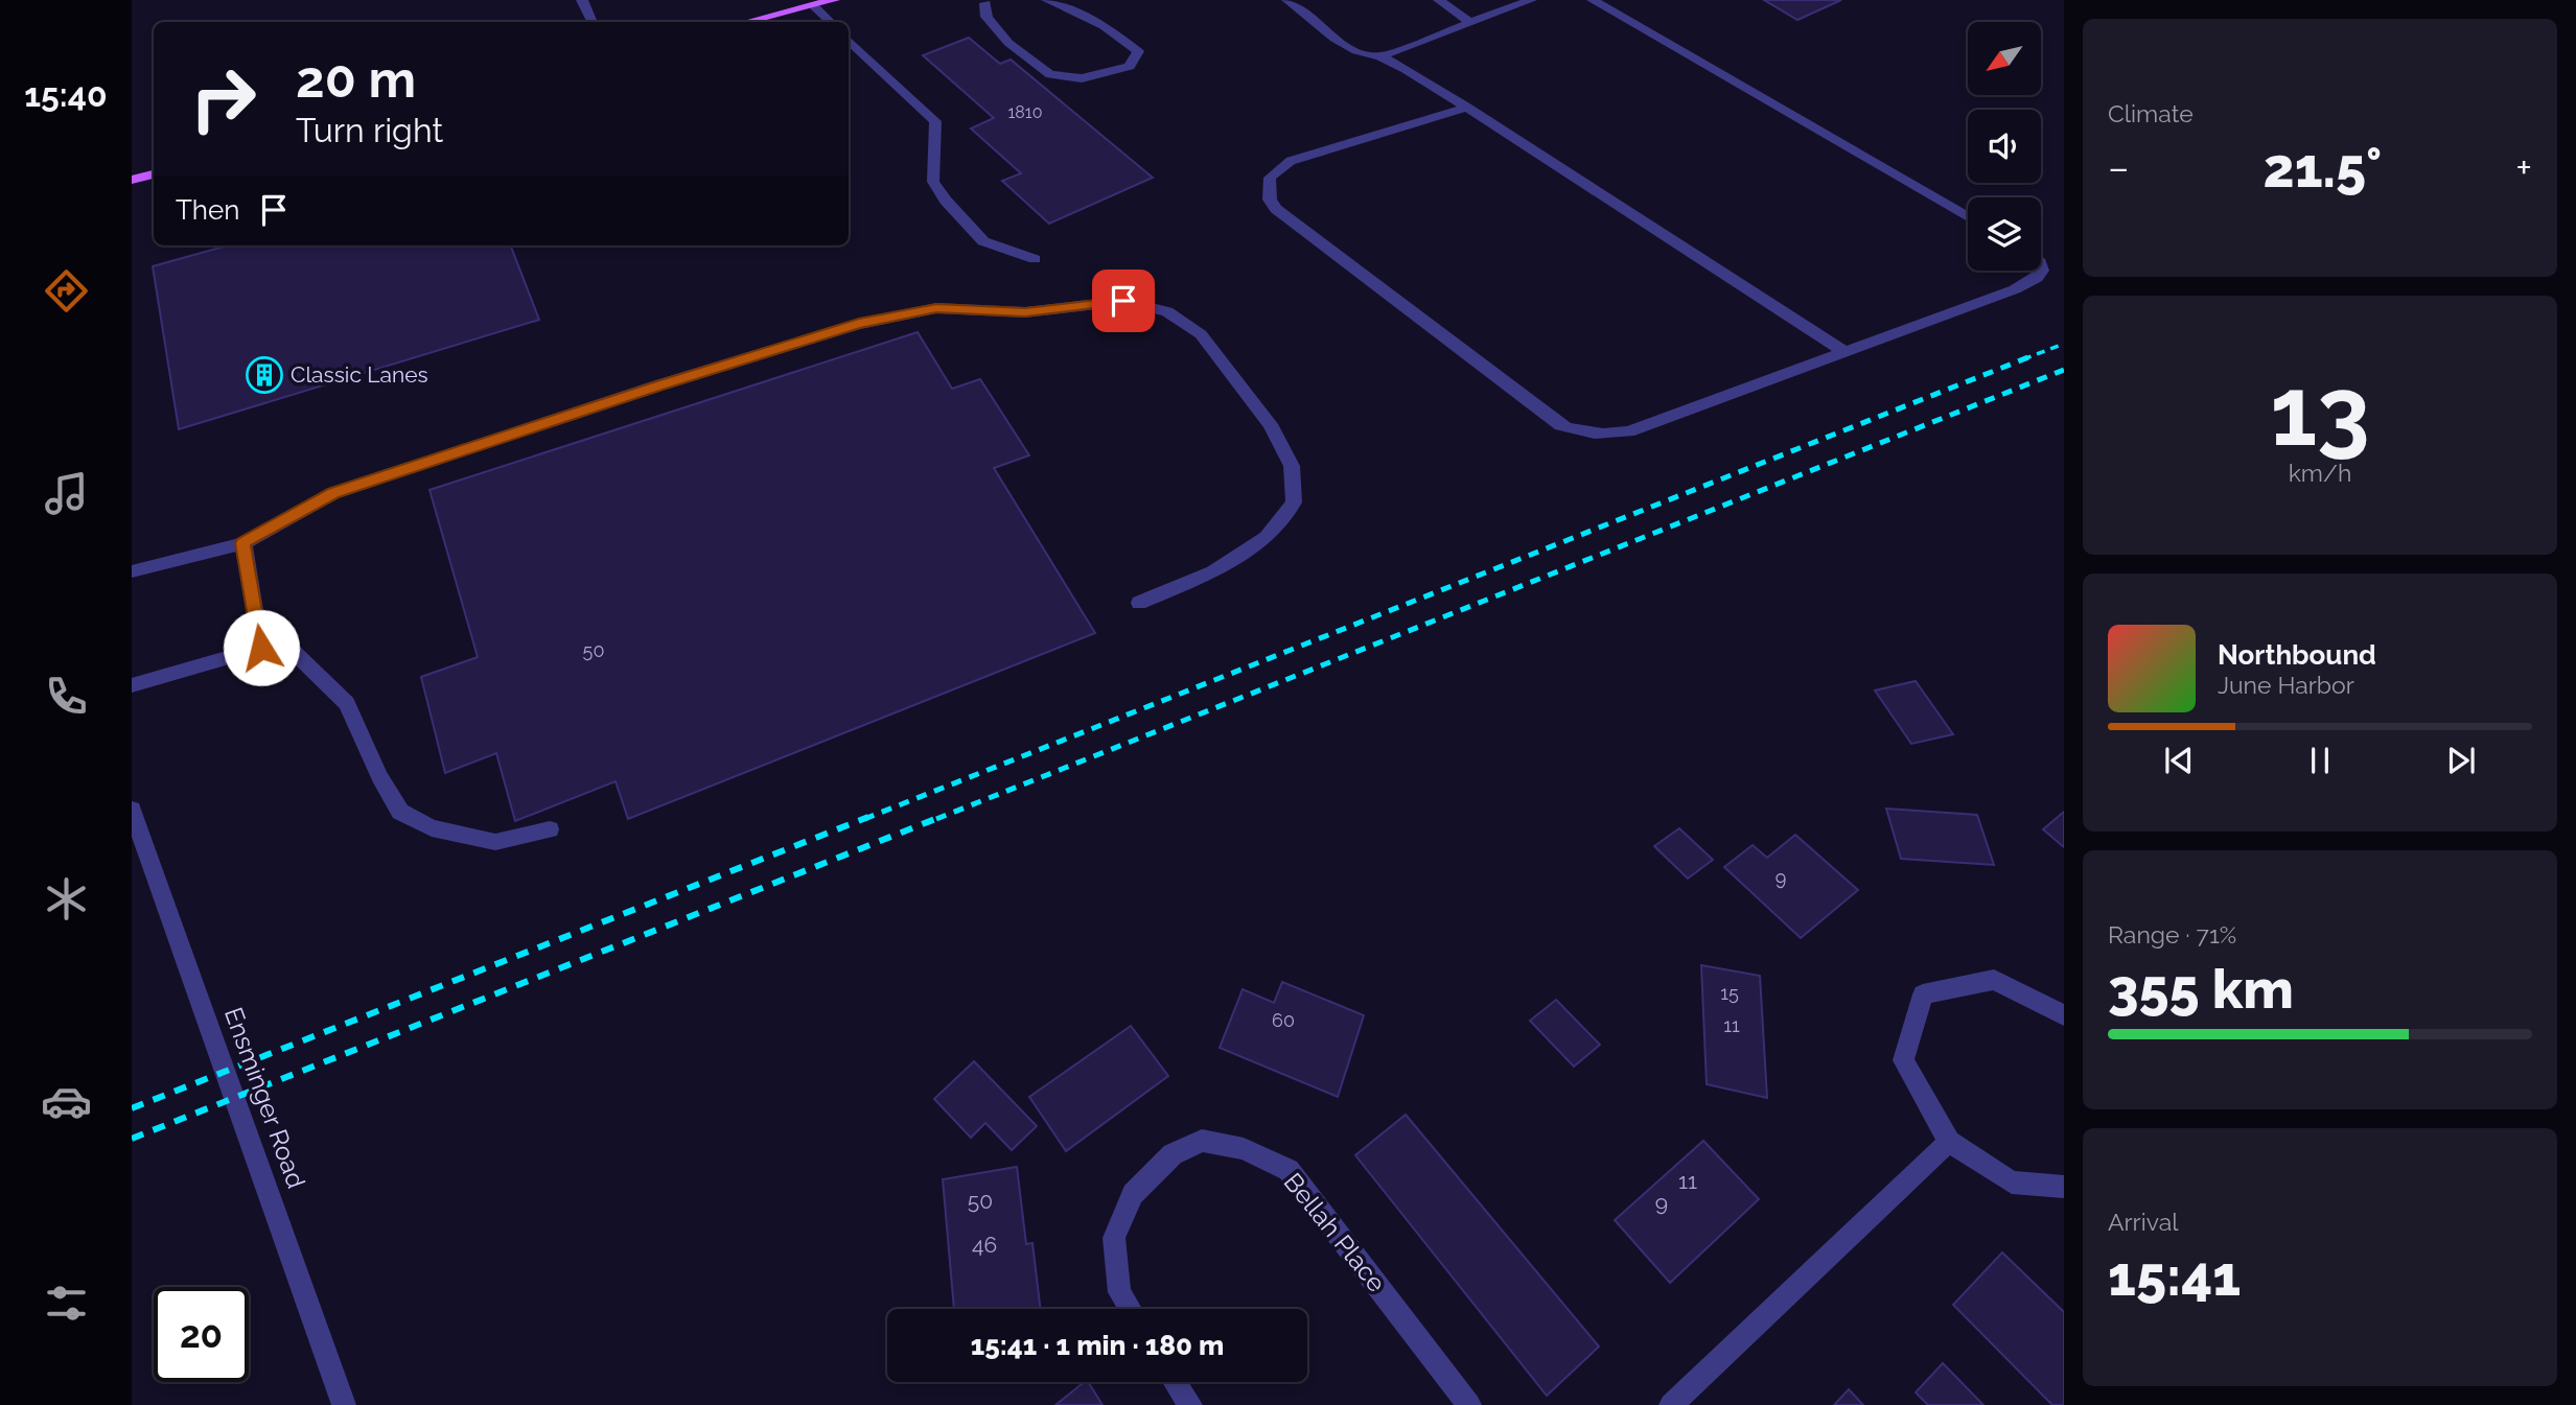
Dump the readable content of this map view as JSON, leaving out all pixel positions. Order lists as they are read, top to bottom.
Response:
{
  "streets": {
    "street": ["Ensminger Road", "Bellah Place"]
  },
  "places": {
    "building": ["Classic Lanes"]
  },
  "house_numbers": [
    "1810",
    "50",
    "9",
    "15",
    "60",
    "11",
    "11",
    "50",
    "9",
    "46"
  ],
  "north": "bottom left",
  "page": {
    "tabs": "15:40",
    "tile": [
      "Climate",
      ["13", "km/h"],
      ["Range · 71%", "355 km"],
      ["Arrival", "15:41"]
    ],
    "turn": ["20 m", "Turn right"],
    "heat": ["−", "21.5°", "+"],
    "then": "Then",
    "song": ["Northbound", "June Harbor"],
    "limit": "20",
    "trip": "15:41 · 1 min · 180 m"
  }
}
